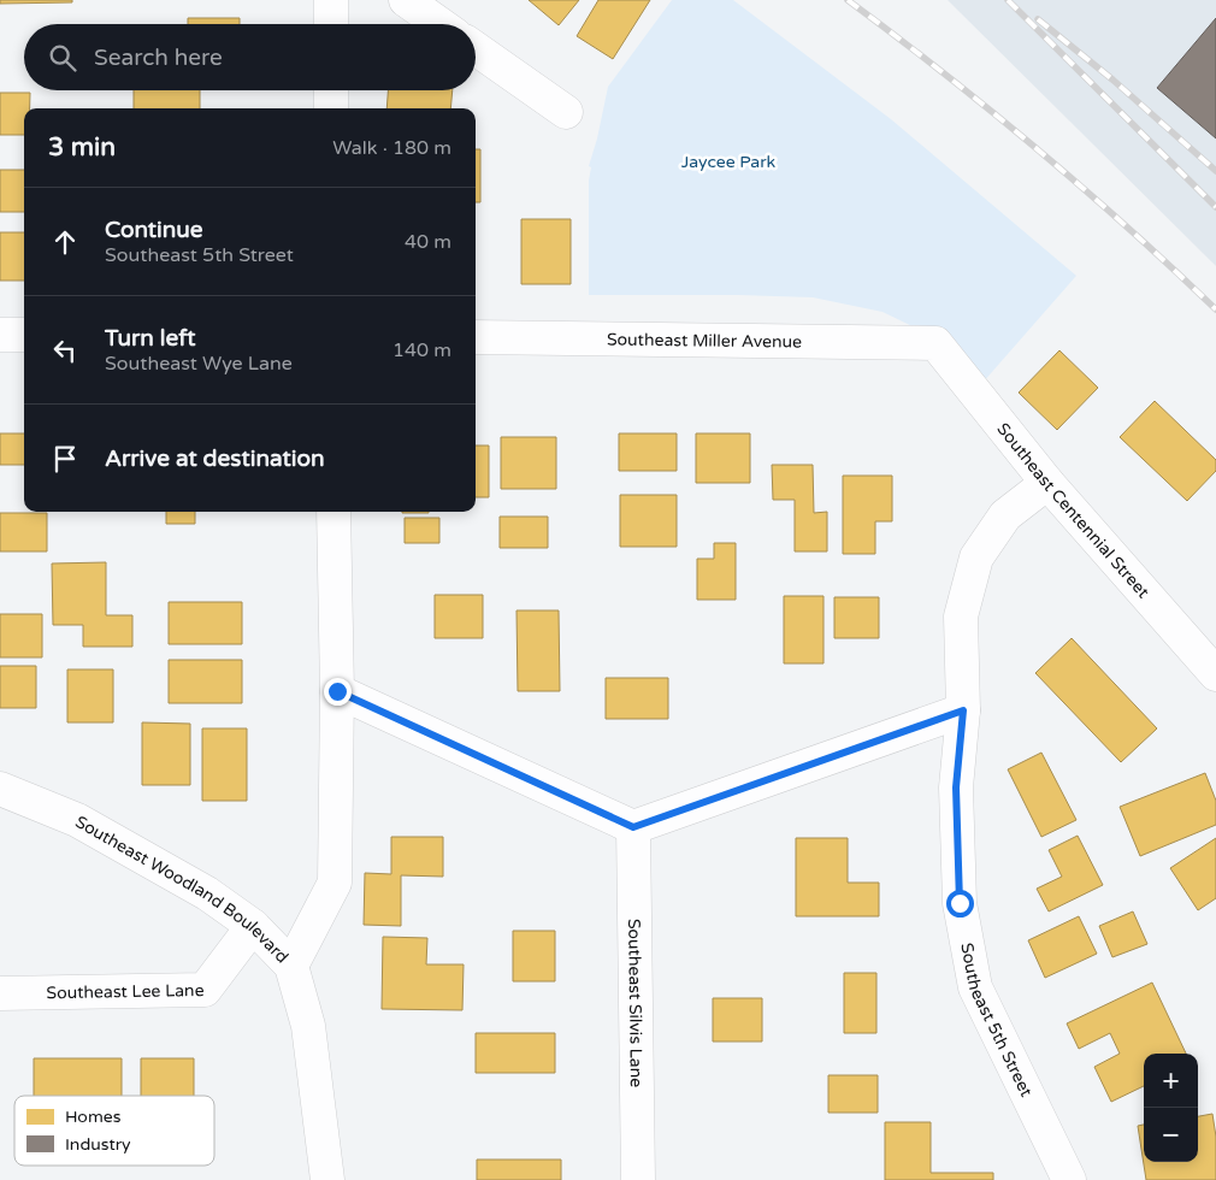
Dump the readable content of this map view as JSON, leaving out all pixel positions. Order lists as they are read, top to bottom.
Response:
{
  "streets": {
    "street": [
      "Southeast Miller Avenue",
      "Southeast Centennial Street",
      "Southeast Woodland Boulevard",
      "Southeast Lee Lane",
      "Southeast Silvis Lane",
      "Southeast 5th Street"
    ]
  },
  "crossings": [
    ["Southeast Miller Avenue", "Southeast Centennial Street"],
    ["Southeast Centennial Street", "Southeast 5th Street"],
    ["Southeast Woodland Boulevard", "Southeast Lee Lane"]
  ],
  "parks": ["Jaycee Park"],
  "legend": ["Homes", "Industry"],
  "page": {
    "search": "Search here",
    "heading": ["3 min", "Walk · 180 m"],
    "list": [
      ["Continue", "Southeast 5th Street", "40 m"],
      ["Turn left", "Southeast Wye Lane", "140 m"],
      "Arrive at destination"
    ],
    "map_buttons": ["+", "−"]
  }
}
